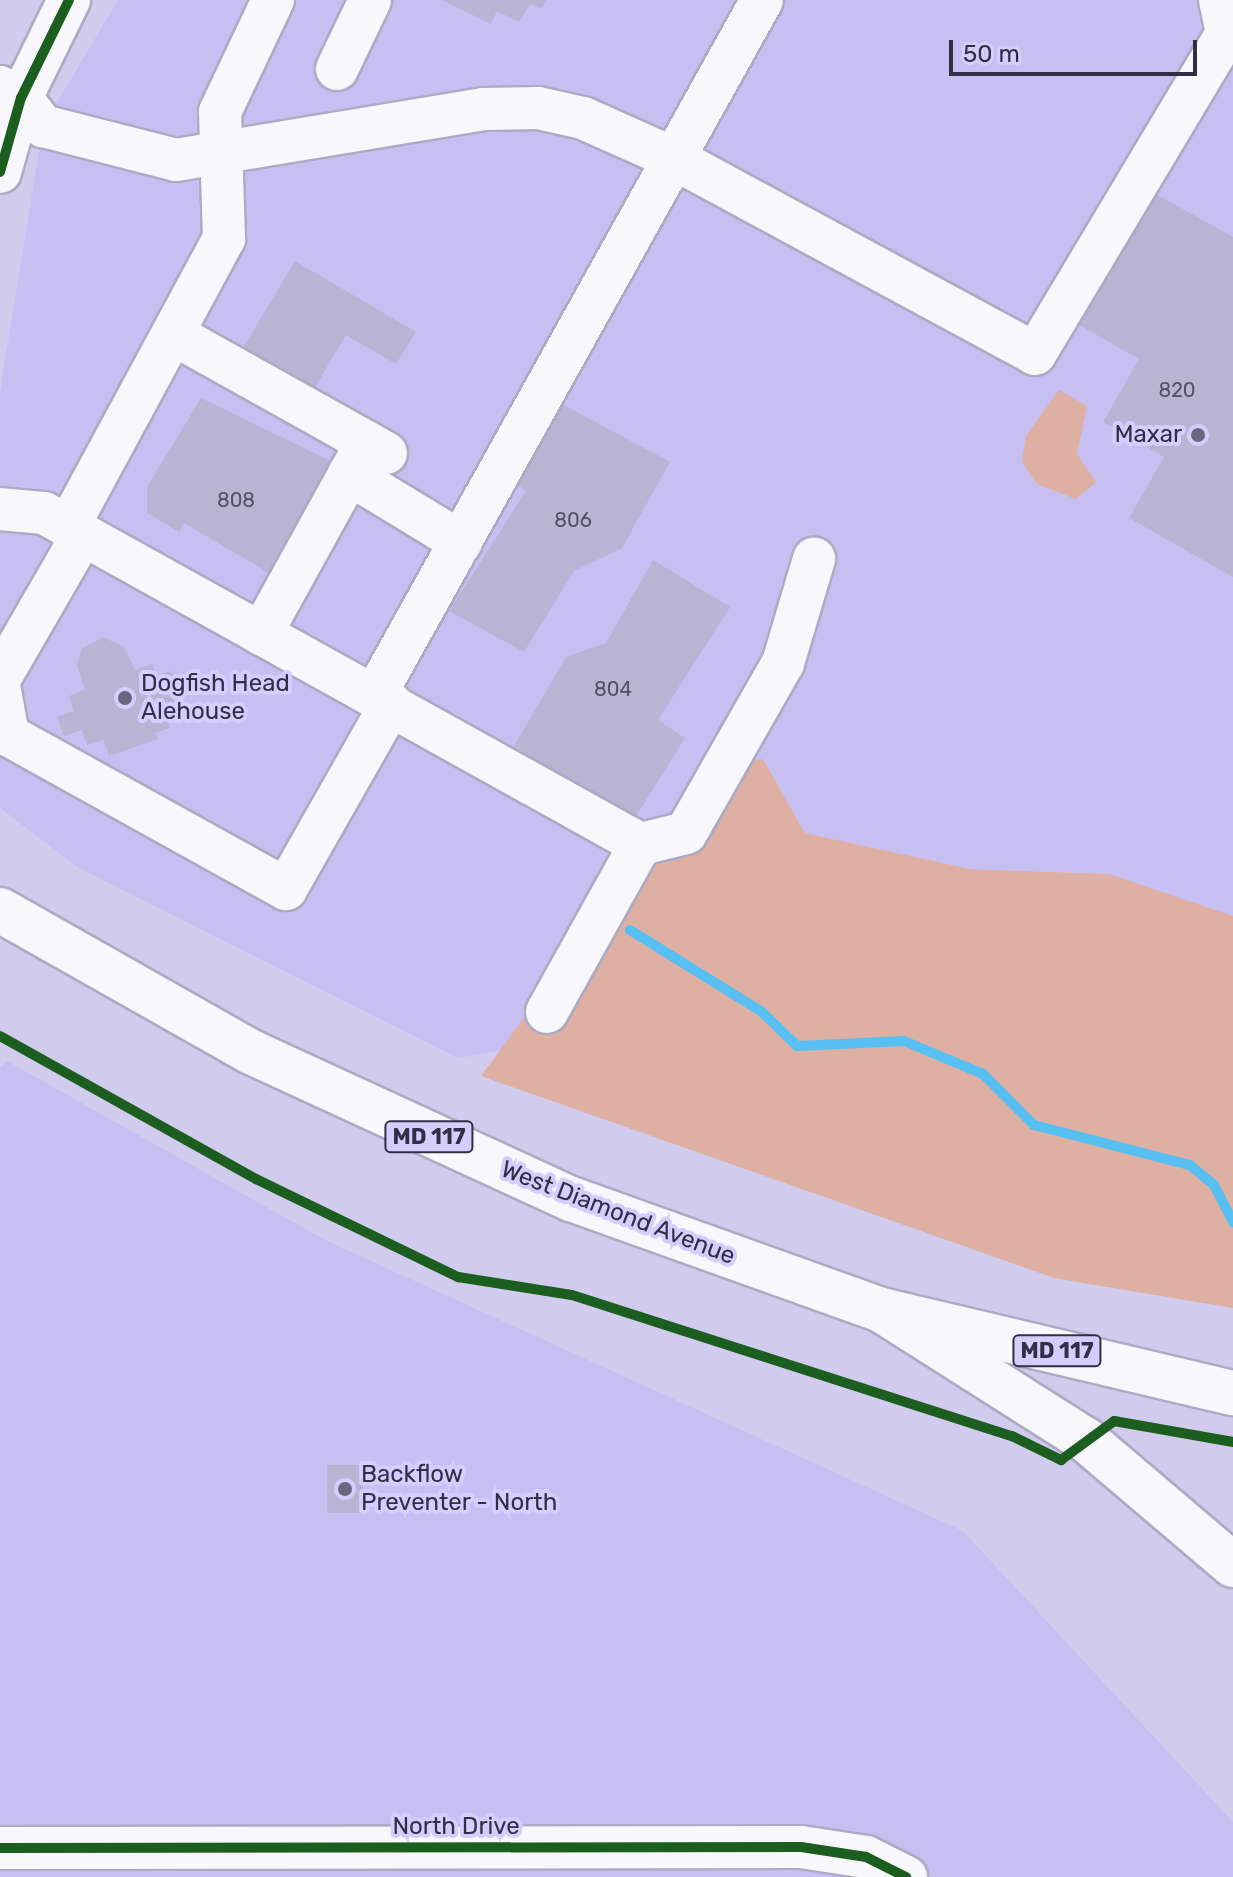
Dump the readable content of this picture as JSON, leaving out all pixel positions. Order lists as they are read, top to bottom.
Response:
{
  "streets": {
    "main road": ["MD 117", "West Diamond Avenue"],
    "street": ["North Drive"]
  },
  "places": ["Maxar", "Dogfish Head Alehouse", "Backflow Preventer - North"],
  "house_numbers": [
    "820",
    "808",
    "806",
    "804"
  ],
  "scale_bar": "50 m"
}
